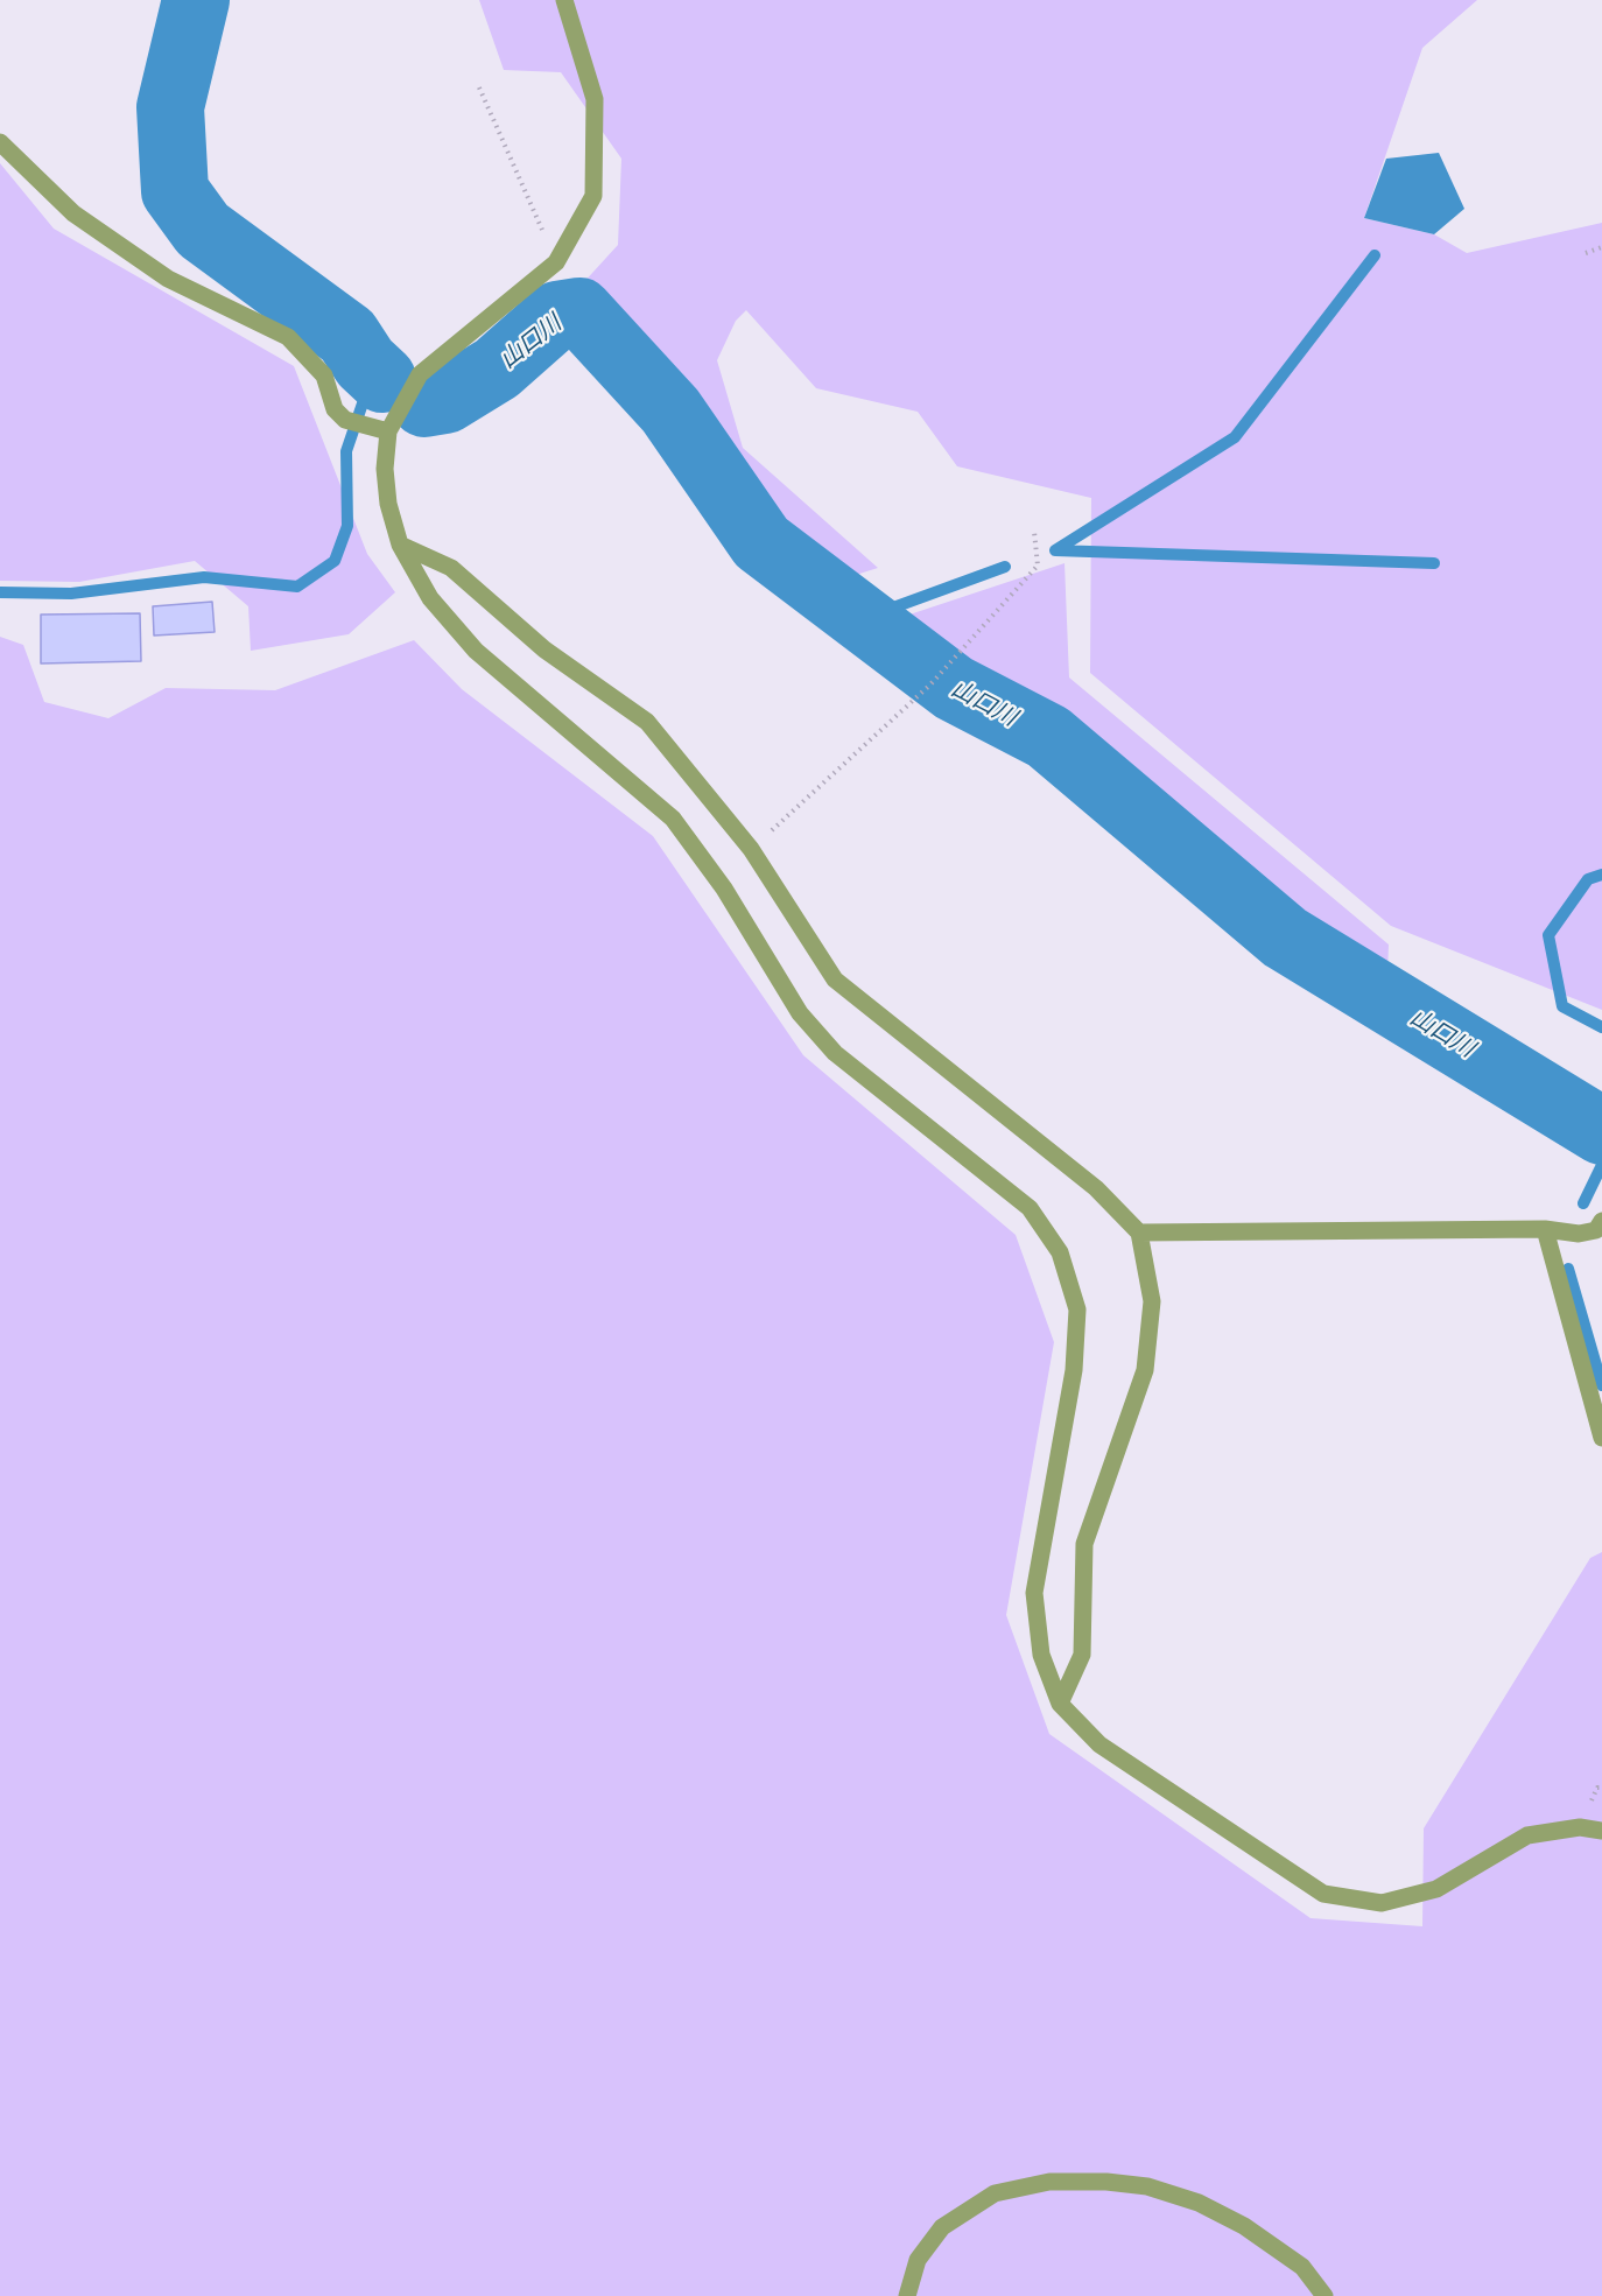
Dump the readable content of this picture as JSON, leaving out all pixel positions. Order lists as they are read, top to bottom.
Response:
{
  "water": ["山口川"]
}
